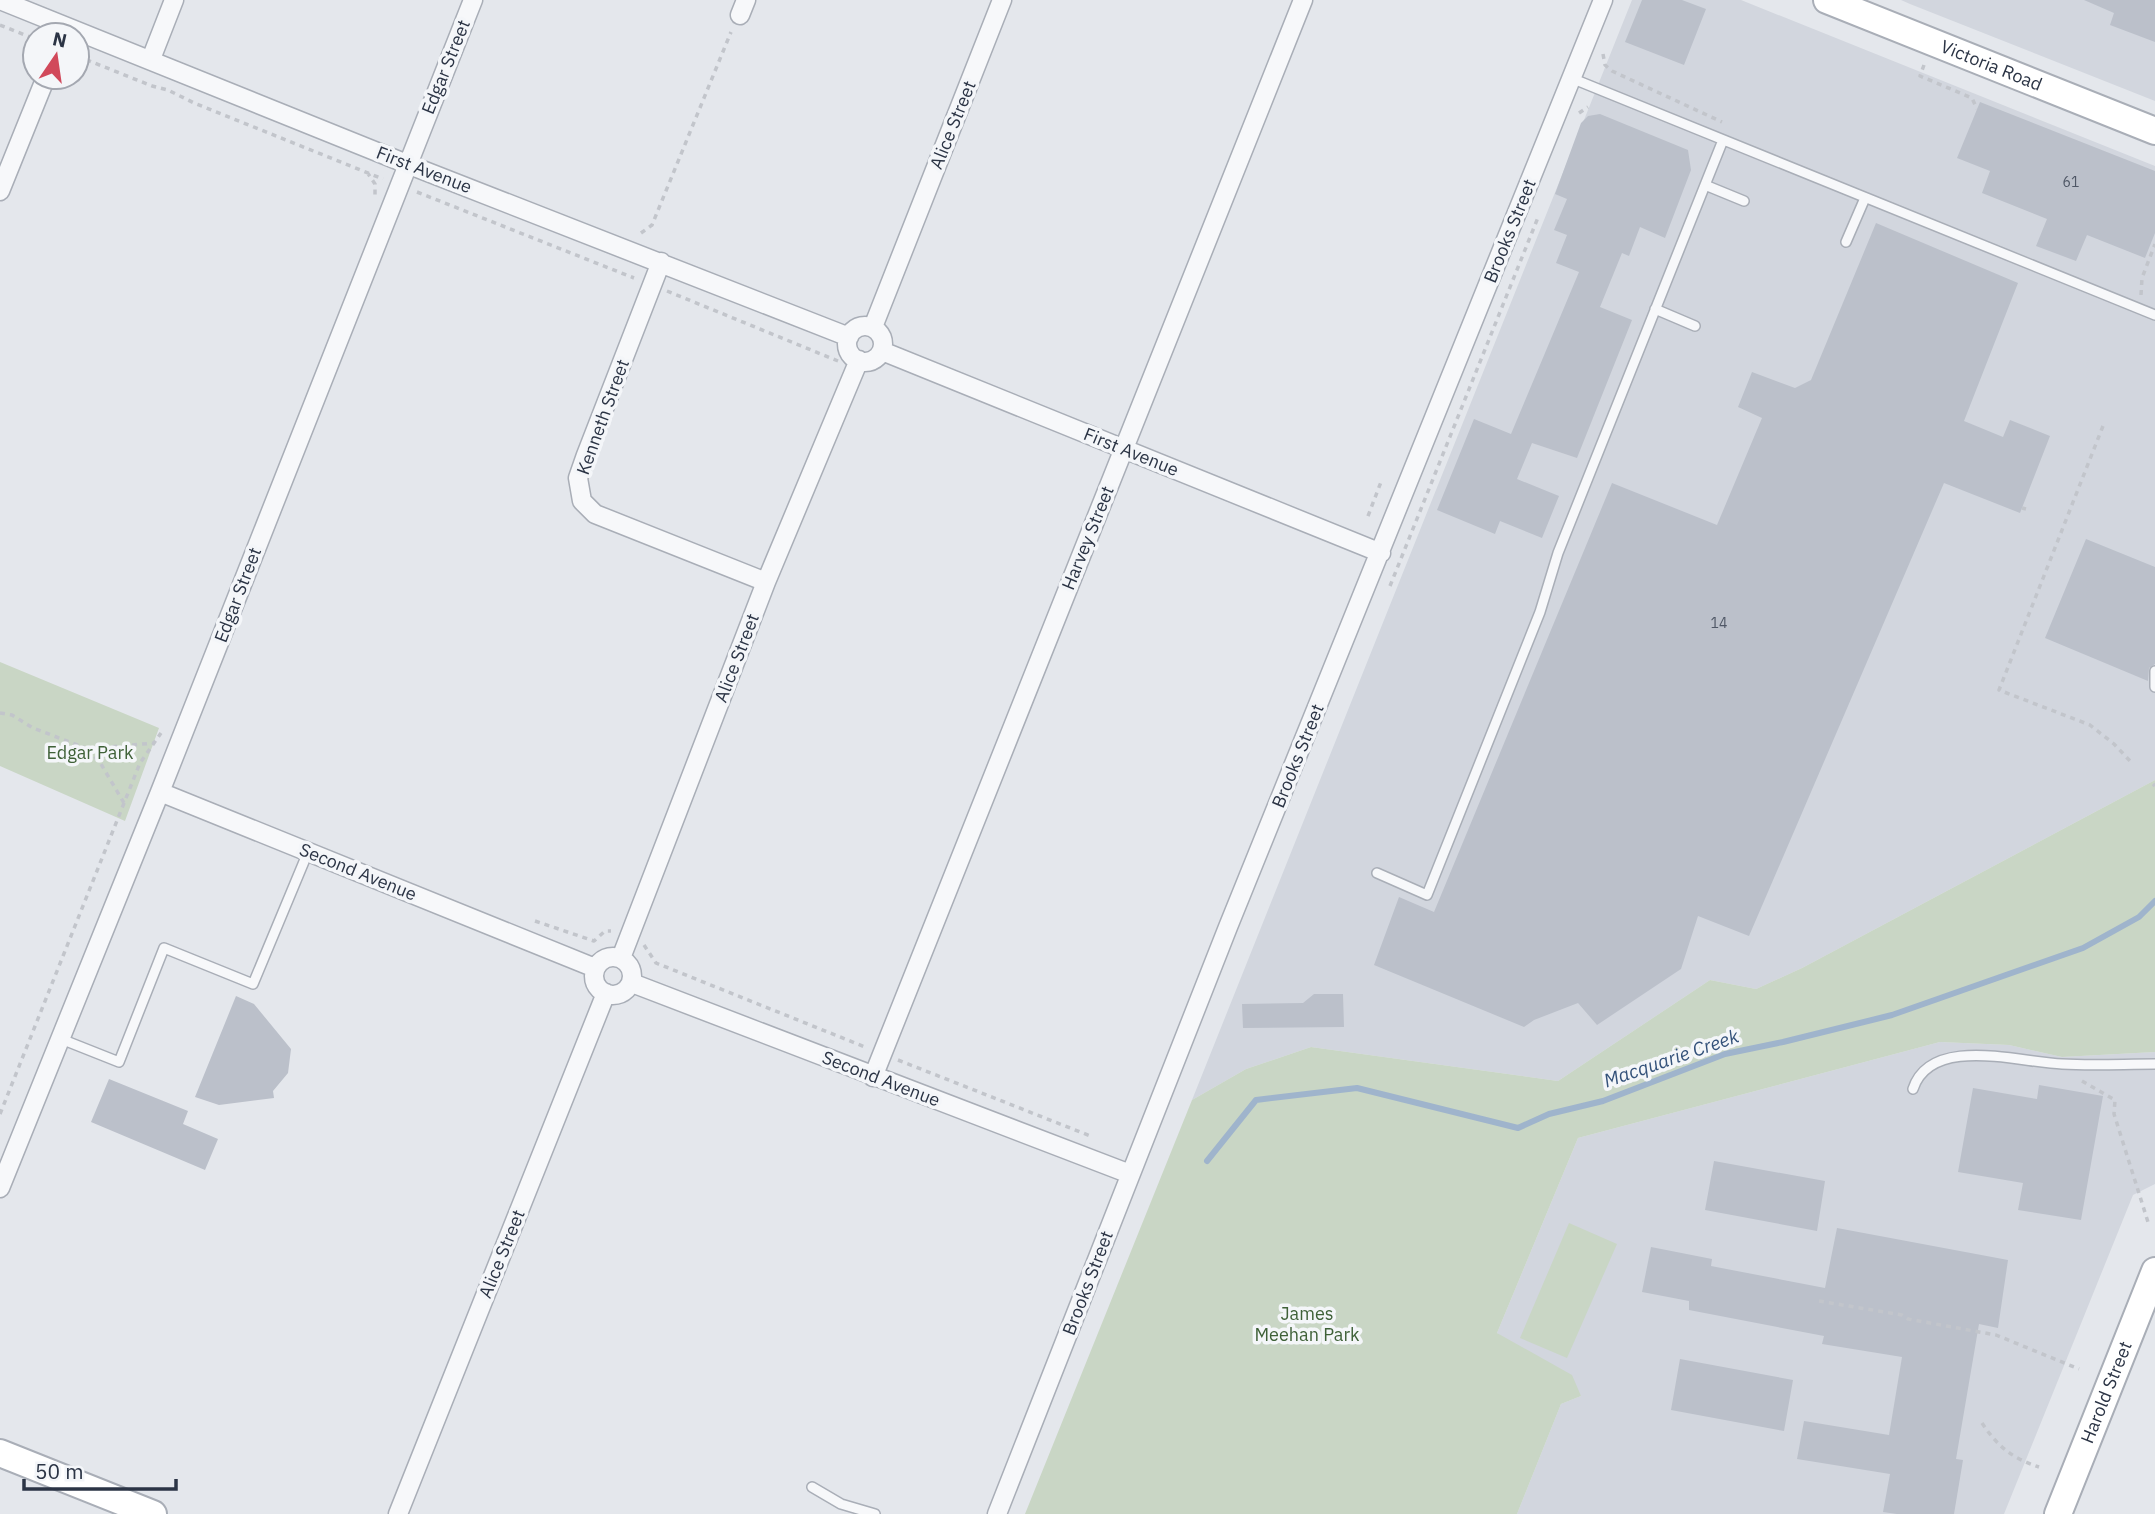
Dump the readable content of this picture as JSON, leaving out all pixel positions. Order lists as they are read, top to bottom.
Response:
{
  "streets": {
    "street": [
      "Victoria Road",
      "Edgar Street",
      "Alice Street",
      "First Avenue",
      "Brooks Street",
      "Kenneth Street",
      "Harvey Street",
      "Second Avenue",
      "Harold Street"
    ]
  },
  "crossings": [
    ["Edgar Street", "First Avenue"],
    ["Edgar Street", "Second Avenue"],
    ["Alice Street", "First Avenue"],
    ["Alice Street", "Kenneth Street"],
    ["Alice Street", "Second Avenue"],
    ["First Avenue", "Brooks Street"],
    ["First Avenue", "Kenneth Street"],
    ["First Avenue", "Harvey Street"],
    ["Brooks Street", "Second Avenue"],
    ["Harvey Street", "Second Avenue"]
  ],
  "water": ["Macquarie Creek"],
  "parks": ["Edgar Park", "James Meehan Park"],
  "house_numbers": ["61", "14"],
  "scale_bar": "50 m",
  "north": "top"
}
